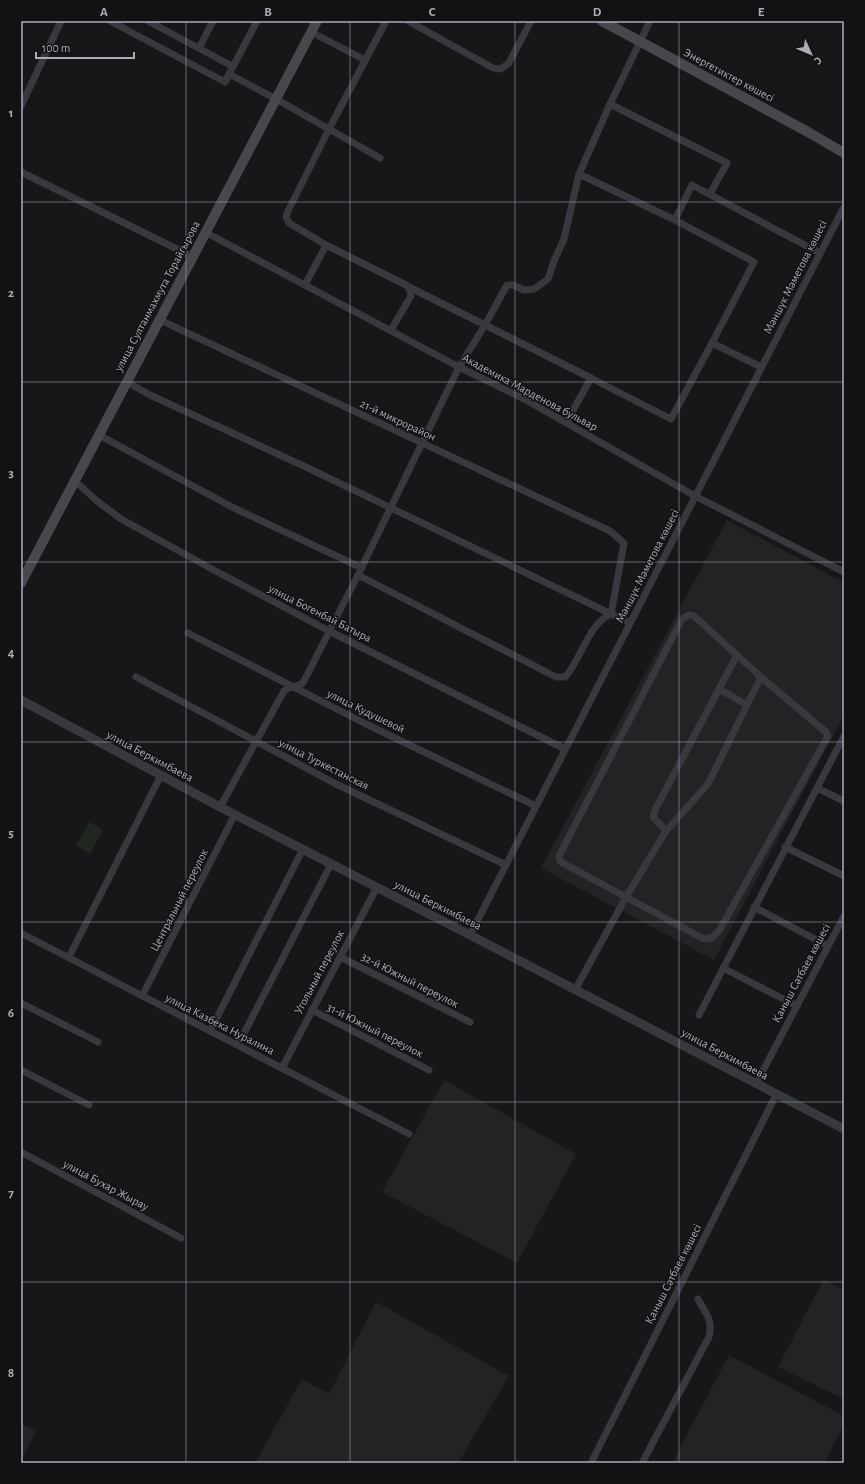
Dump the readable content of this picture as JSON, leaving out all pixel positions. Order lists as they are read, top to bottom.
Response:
{
  "streets": {
    "main road": ["Энергетиктер көшесі", "улица Султанмахмута Торайгырова"],
    "street": [
      "Мәншүк Мәметова көшесі",
      "Академика Марденова бульвар",
      "21-й микрорайон",
      "улица Богенбай Батыра",
      "улица Кудушевой",
      "улица Беркимбаева",
      "улица Туркестанская",
      "Центральный переулок",
      "Угольный переулок",
      "Қаныш Сәтбаев көшесі",
      "32-й Южный переулок",
      "улица Казбека Нуралина",
      "31-й Южный переулок",
      "улица Бухар Жырау"
    ]
  },
  "crossings": [
    ["Мәншүк Мәметова көшесі", "Академика Марденова бульвар"],
    ["Мәншүк Мәметова көшесі", "улица Богенбай Батыра"],
    ["Мәншүк Мәметова көшесі", "улица Кудушевой"],
    ["Мәншүк Мәметова көшесі", "улица Беркимбаева"],
    ["Мәншүк Мәметова көшесі", "улица Туркестанская"],
    ["улица Султанмахмута Торайгырова", "Академика Марденова бульвар"],
    ["улица Султанмахмута Торайгырова", "21-й микрорайон"],
    ["улица Султанмахмута Торайгырова", "улица Богенбай Батыра"],
    ["улица Беркимбаева", "Центральный переулок"],
    ["улица Беркимбаева", "Угольный переулок"],
    ["улица Беркимбаева", "Қаныш Сәтбаев көшесі"],
    ["Центральный переулок", "улица Казбека Нуралина"],
    ["Угольный переулок", "32-й Южный переулок"],
    ["Угольный переулок", "улица Казбека Нуралина"],
    ["Угольный переулок", "31-й Южный переулок"]
  ],
  "scale_bar": "100 m",
  "north": "bottom right",
  "grid": {
    "columns": [
      "A",
      "B",
      "C",
      "D",
      "E"
    ],
    "rows": [
      "1",
      "2",
      "3",
      "4",
      "5",
      "6",
      "7",
      "8"
    ]
  }
}
